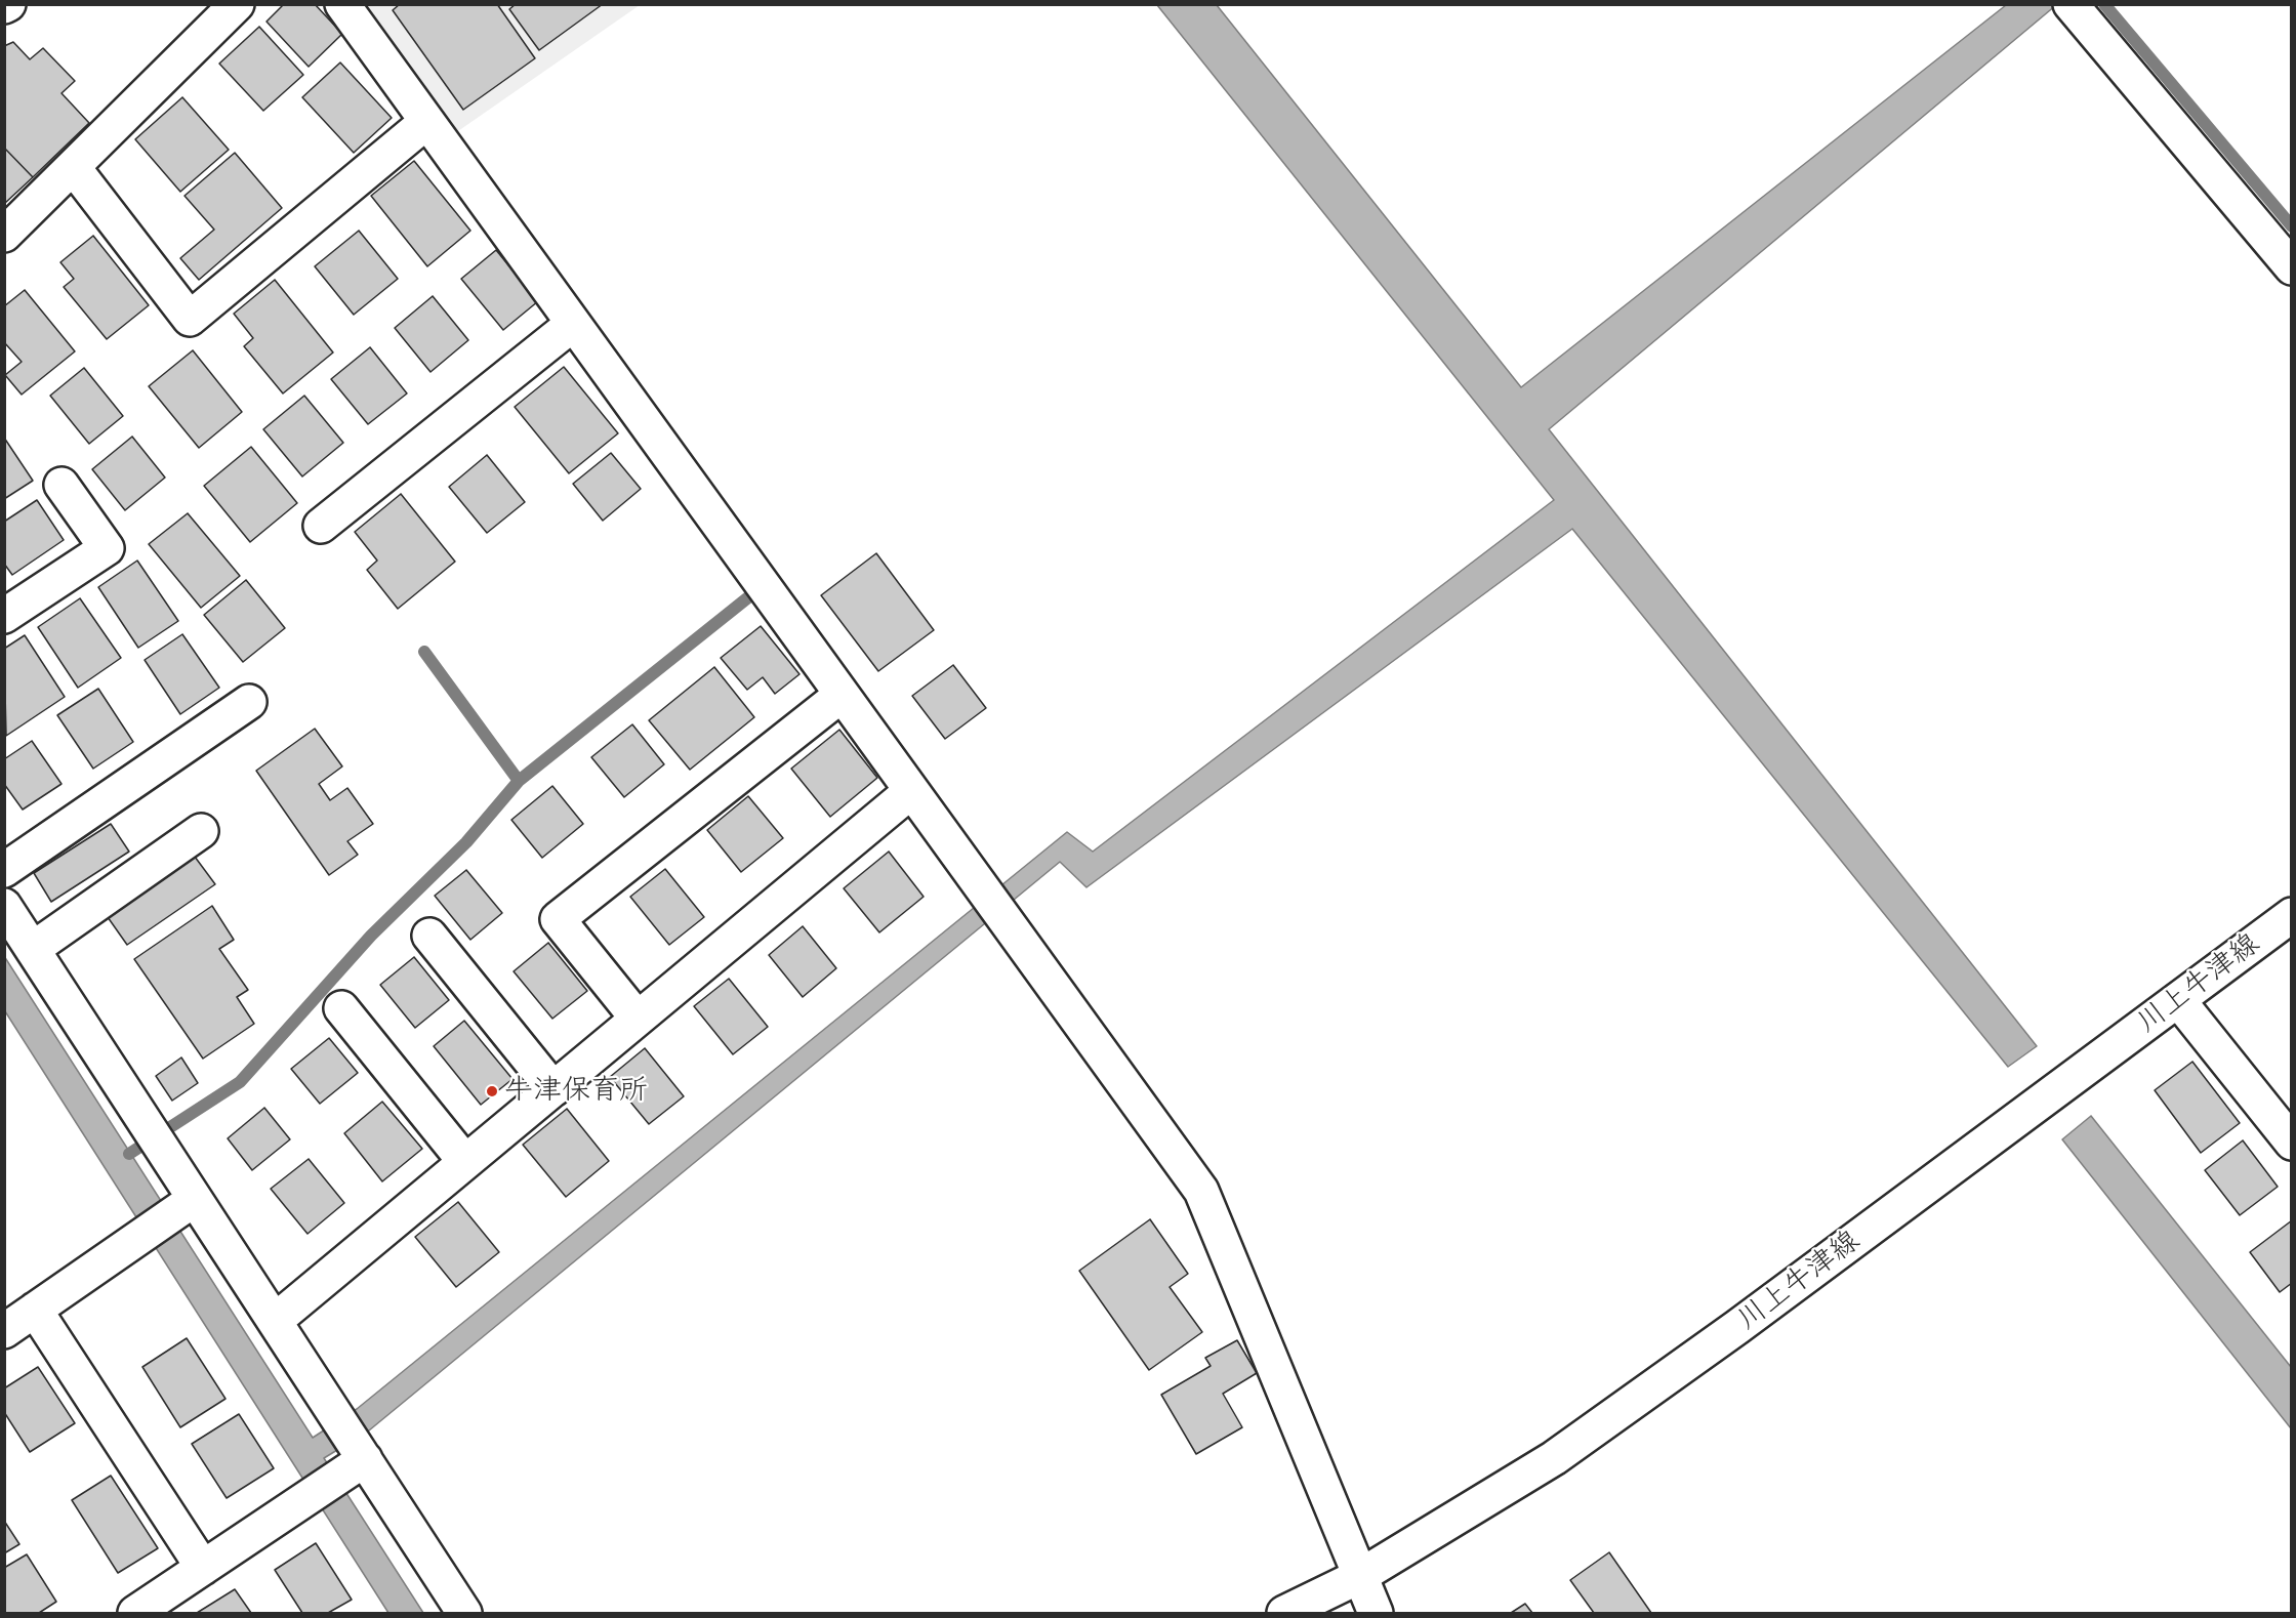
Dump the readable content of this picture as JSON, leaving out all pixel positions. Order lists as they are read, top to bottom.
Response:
{
  "streets": {
    "street": ["川上牛津線"]
  },
  "places": ["牛津保育所"]
}
